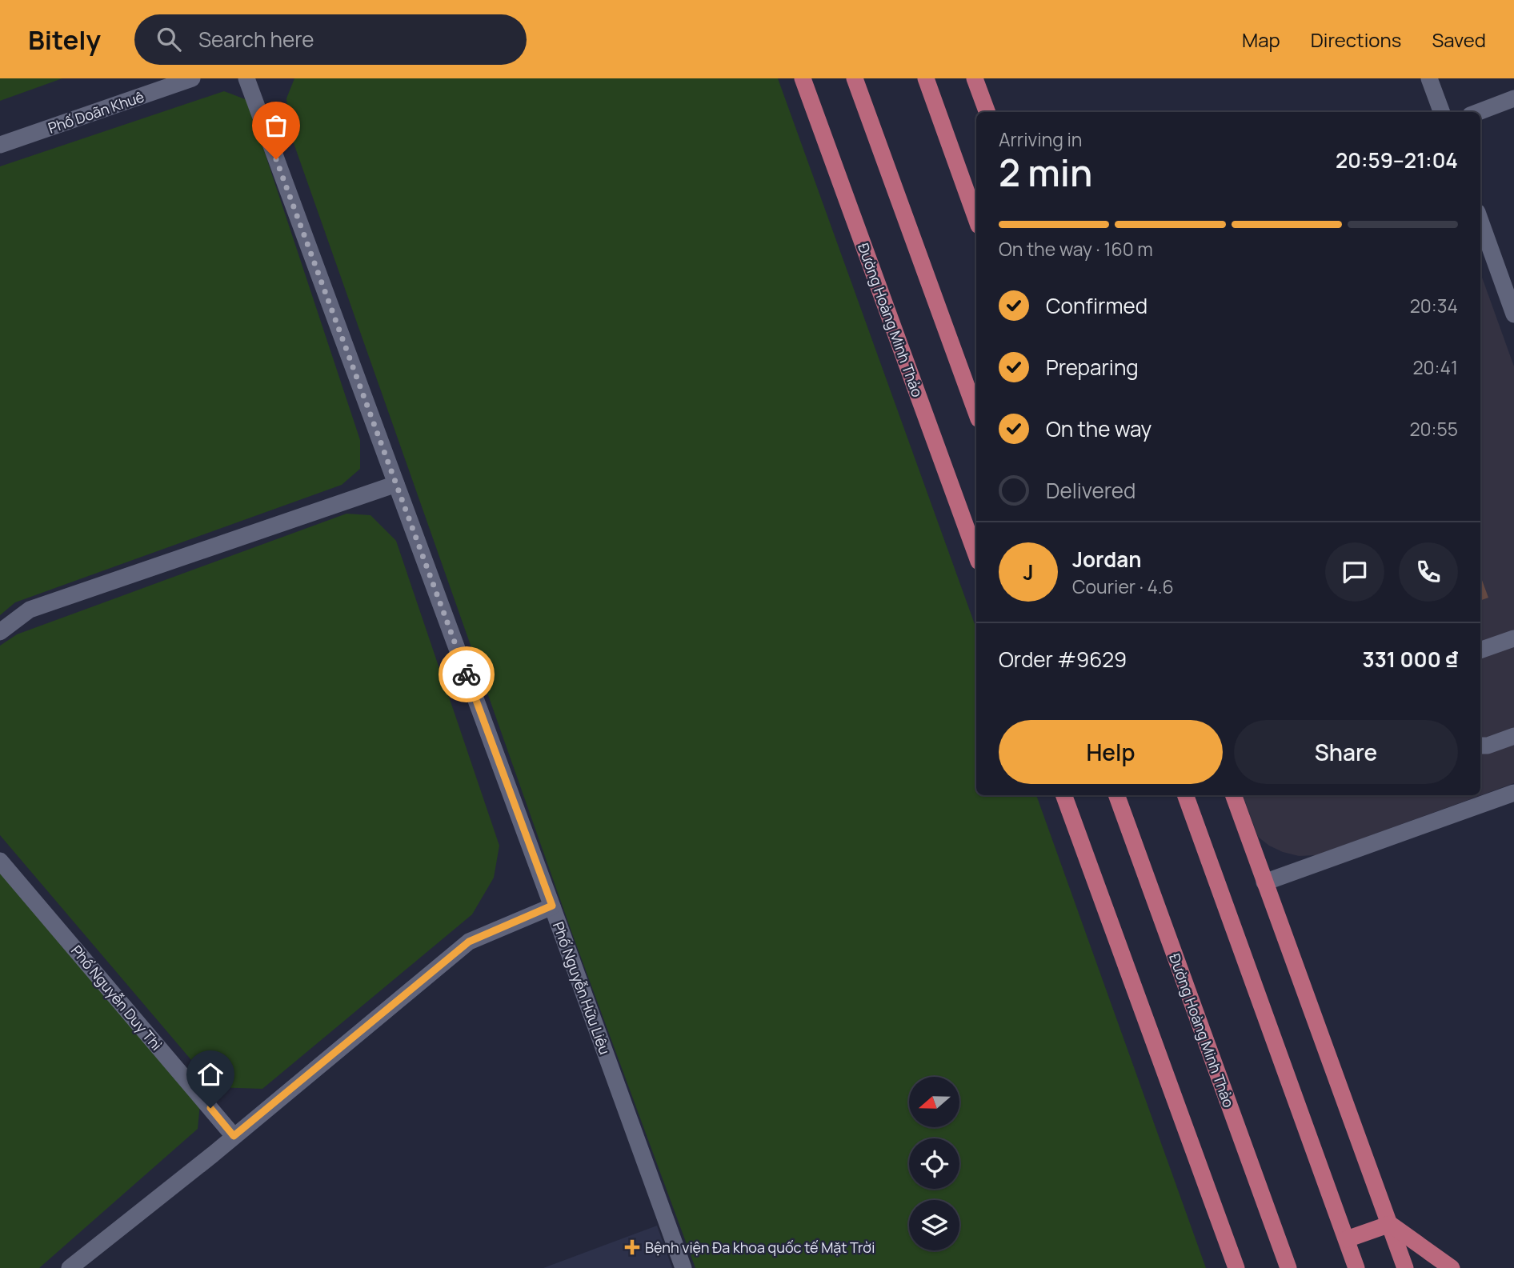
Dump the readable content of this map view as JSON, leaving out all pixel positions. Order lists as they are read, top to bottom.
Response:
{
  "streets": {
    "main road": ["Đường Hoàng Minh Thảo"],
    "street": ["Phố Doãn Khuê", "Phố Nguyễn Hữu Liêu", "Phố Nguyễn Duy Thì"]
  },
  "places": {
    "health": ["Bệnh viện Đa khoa quốc tế Mặt Trời"]
  },
  "north": "left",
  "page": {
    "header": "Bitely",
    "search": "Search here",
    "nav": ["Map", "Directions", "Saved"],
    "heading": ["2 min", "Arriving in", "20:59–21:04"],
    "panel": [
      "Jordan",
      "Courier · 4.6",
      "Order #9629",
      "331 000 ₫"
    ],
    "bar": "On the way · 160 m",
    "list": [
      ["Confirmed", "20:34"],
      ["Preparing", "20:41"],
      ["On the way", "20:55"],
      "Delivered"
    ],
    "round": "J",
    "buttons": ["Help", "Share"]
  }
}
